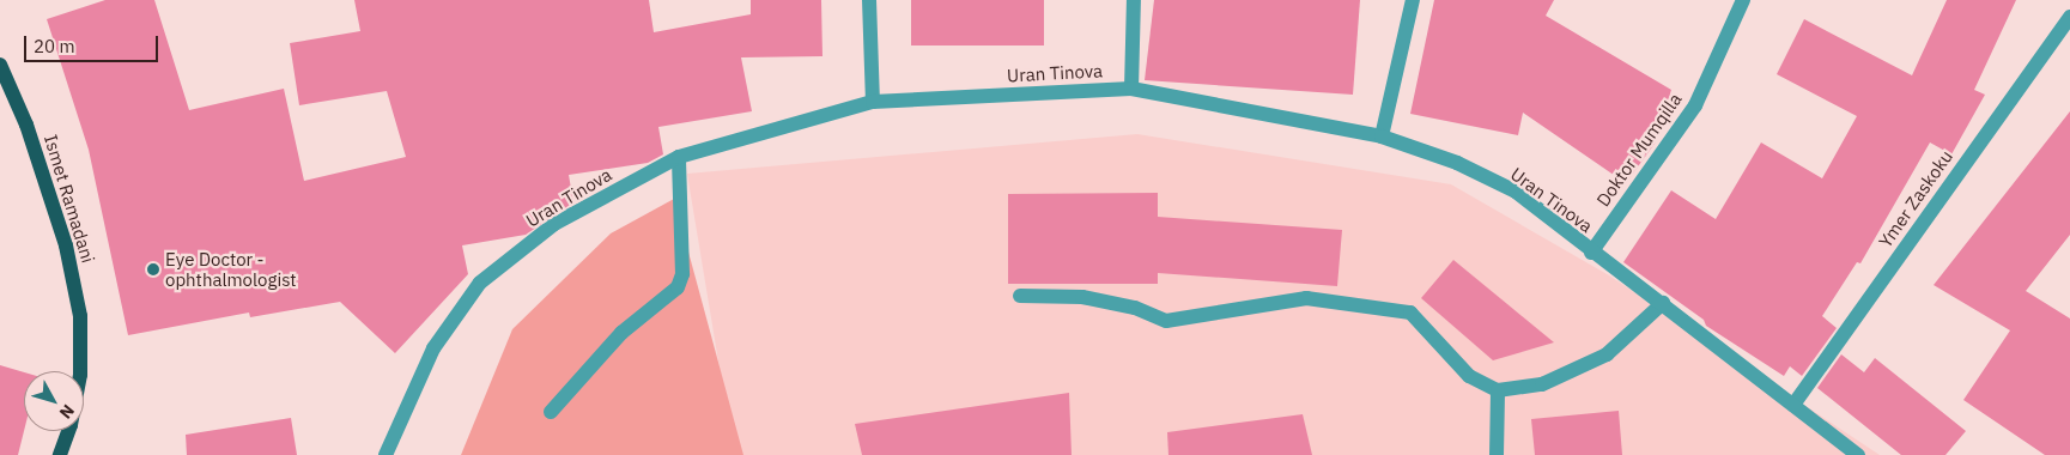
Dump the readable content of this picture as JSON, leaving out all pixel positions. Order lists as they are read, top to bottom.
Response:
{
  "streets": {
    "main road": ["Ismet Ramadani"],
    "street": ["Uran Tinova", "Doktor Mumqilla", "Ymer Zaskoku"]
  },
  "crossings": [
    ["Uran Tinova", "Doktor Mumqilla"],
    ["Uran Tinova", "Ymer Zaskoku"]
  ],
  "places": ["Eye Doctor - ophthalmologist"],
  "scale_bar": "20 m",
  "north": "bottom right"
}
